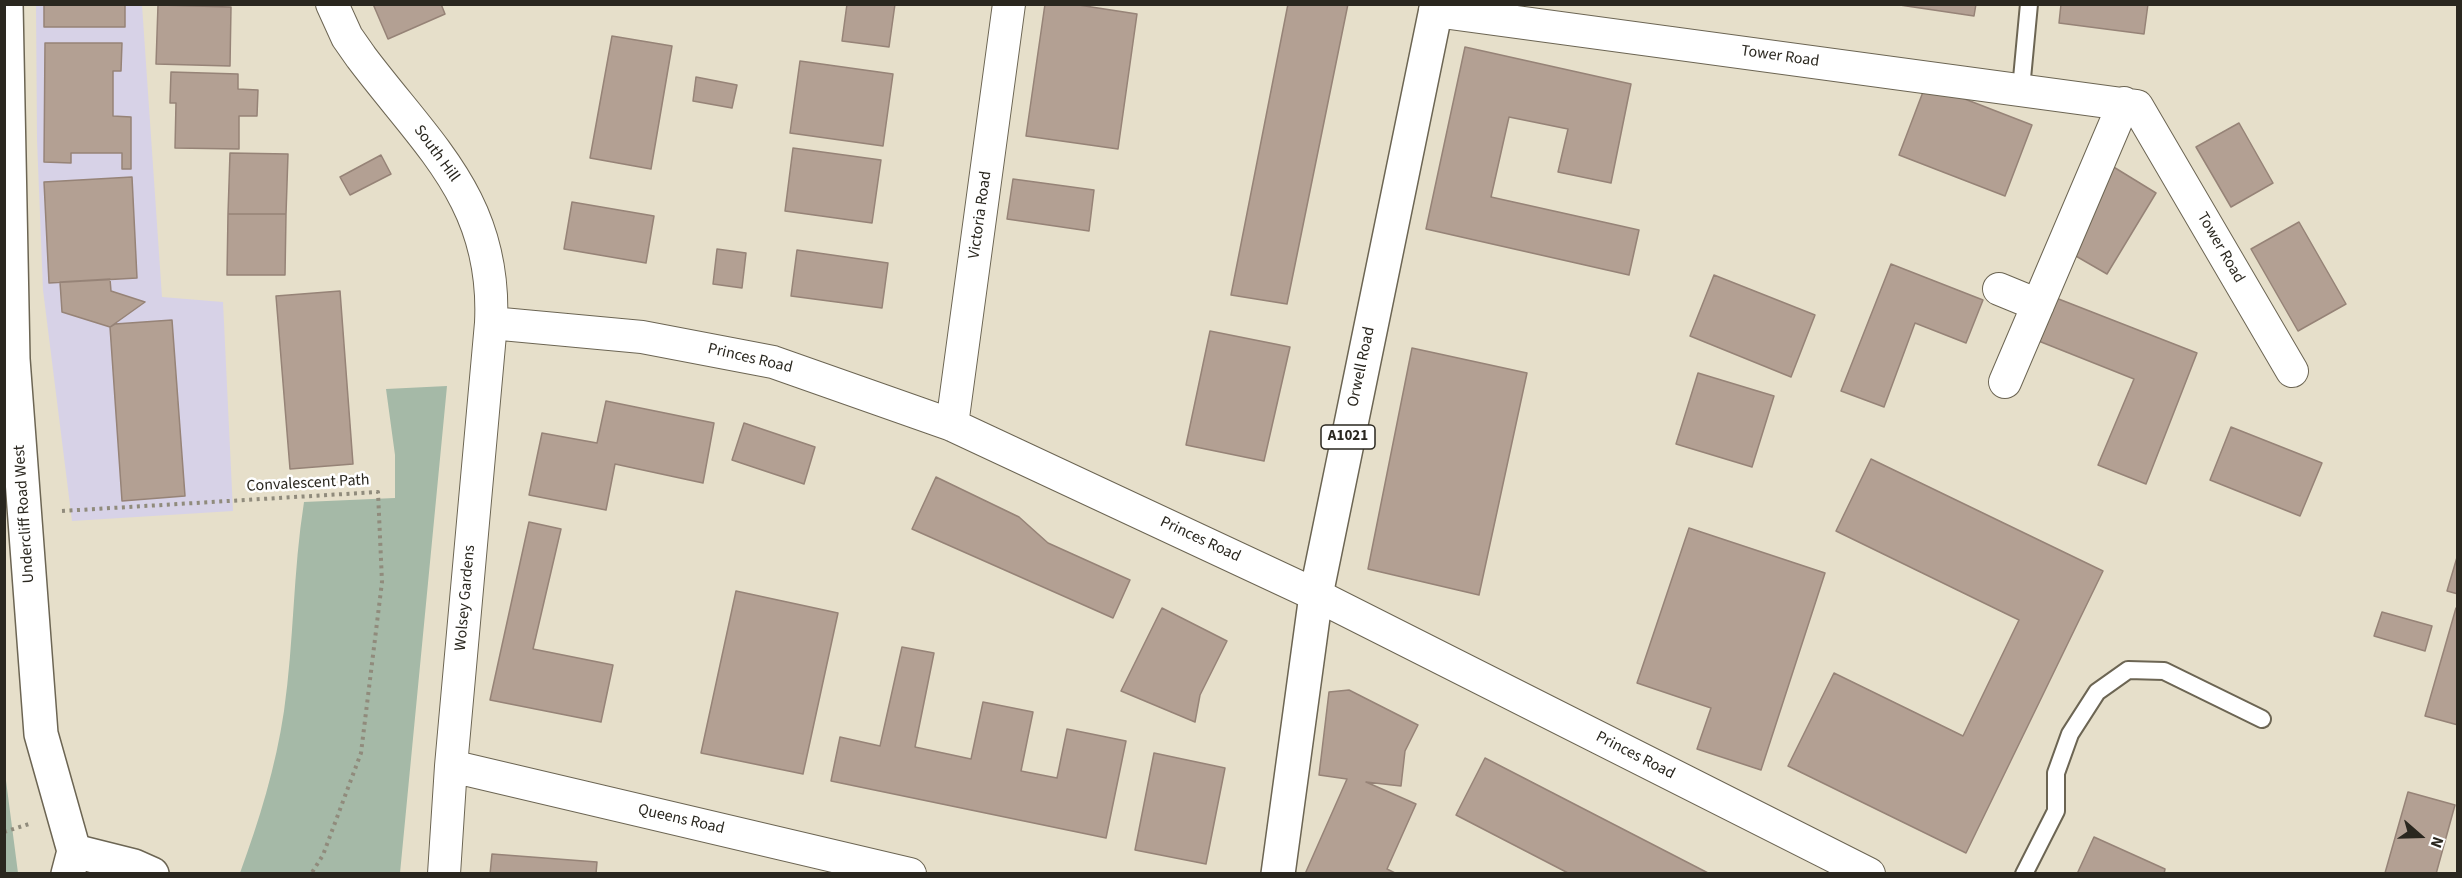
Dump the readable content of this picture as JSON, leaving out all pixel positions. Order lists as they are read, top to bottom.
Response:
{
  "streets": {
    "main road": ["Orwell Road", "A1021", "Undercliff Road West"],
    "street": [
      "Tower Road",
      "South Hill",
      "Victoria Road",
      "Princes Road",
      "Wolsey Gardens",
      "Queens Road"
    ],
    "path": ["Convalescent Path"]
  },
  "crossings": [
    ["Tower Road", "Orwell Road"],
    ["South Hill", "Princes Road"],
    ["South Hill", "Wolsey Gardens"],
    ["Victoria Road", "Princes Road"],
    ["Princes Road", "Orwell Road"],
    ["Princes Road", "Wolsey Gardens"],
    ["Convalescent Path", "Undercliff Road West"],
    ["Wolsey Gardens", "Queens Road"]
  ],
  "north": "right"
}
